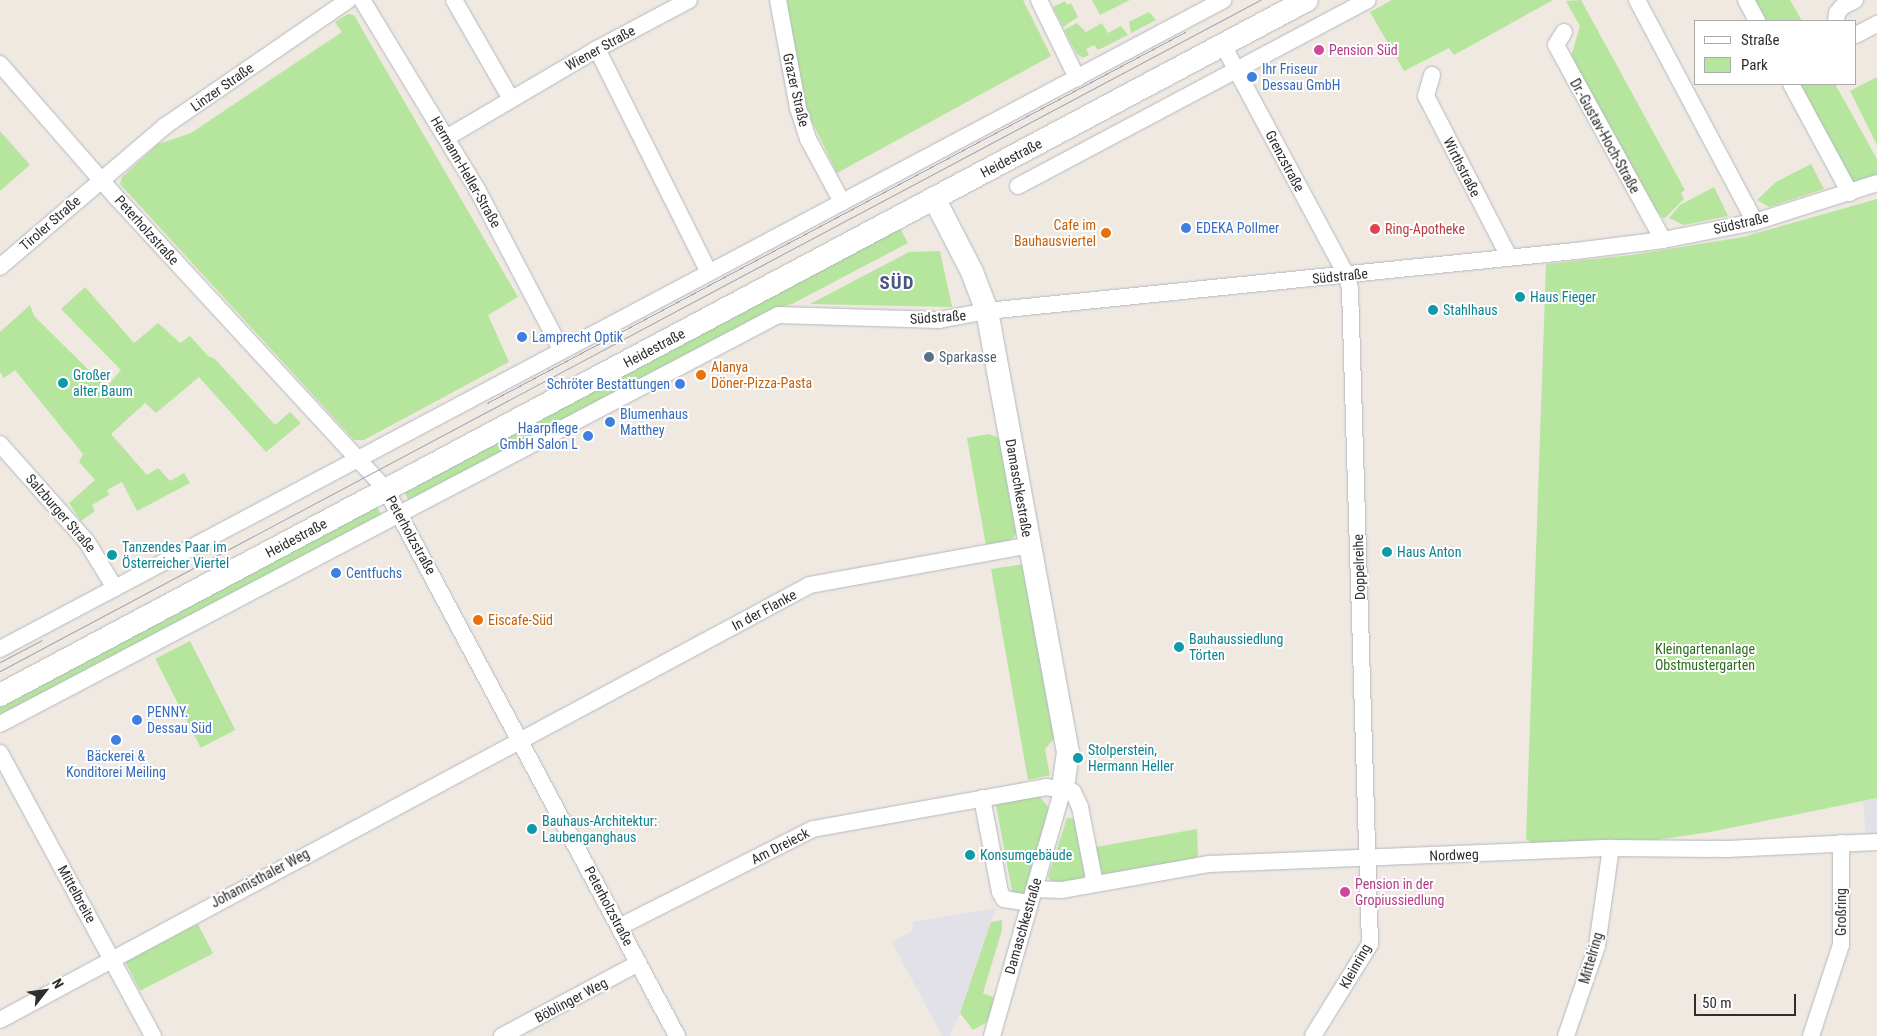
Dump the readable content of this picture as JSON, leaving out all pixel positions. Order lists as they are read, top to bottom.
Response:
{
  "streets": {
    "street": [
      "Wiener Straße",
      "Linzer Straße",
      "Grazer Straße",
      "Dr.-Gustav-Hoch-Straße",
      "Heidestraße",
      "Grenzstraße",
      "Wirthstraße",
      "Hermann-Heller-Straße",
      "Tiroler Straße",
      "Südstraße",
      "Peterholzstraße",
      "Damaschkestraße",
      "Salzburger Straße",
      "Doppelreihe",
      "In der Flanke",
      "Am Dreieck",
      "Nordweg",
      "Johannisthaler Weg",
      "Mittelbreite",
      "Großring",
      "Mittelring",
      "Kleinring",
      "Böblinger Weg"
    ]
  },
  "crossings": [
    ["Wiener Straße", "Hermann-Heller-Straße"],
    ["Linzer Straße", "Tiroler Straße"],
    ["Linzer Straße", "Peterholzstraße"],
    ["Dr.-Gustav-Hoch-Straße", "Südstraße"],
    ["Heidestraße", "Grenzstraße"],
    ["Heidestraße", "Südstraße"],
    ["Heidestraße", "Peterholzstraße"],
    ["Heidestraße", "Damaschkestraße"],
    ["Grenzstraße", "Südstraße"],
    ["Grenzstraße", "Doppelreihe"],
    ["Wirthstraße", "Südstraße"],
    ["Tiroler Straße", "Peterholzstraße"],
    ["Südstraße", "Damaschkestraße"],
    ["Südstraße", "Doppelreihe"],
    ["Peterholzstraße", "In der Flanke"],
    ["Peterholzstraße", "Am Dreieck"],
    ["Peterholzstraße", "Johannisthaler Weg"],
    ["Peterholzstraße", "Böblinger Weg"],
    ["Damaschkestraße", "In der Flanke"],
    ["Damaschkestraße", "Am Dreieck"],
    ["Damaschkestraße", "Nordweg"],
    ["Doppelreihe", "Nordweg"],
    ["Doppelreihe", "Kleinring"],
    ["In der Flanke", "Johannisthaler Weg"],
    ["Nordweg", "Großring"],
    ["Nordweg", "Mittelring"],
    ["Nordweg", "Kleinring"],
    ["Johannisthaler Weg", "Mittelbreite"]
  ],
  "districts": ["SÜD"],
  "parks": ["Kleingartenanlage Obstmustergarten"],
  "places": [
    "Pension Süd",
    "Ihr Friseur Dessau GmbH",
    "EDEKA Pollmer",
    "Ring-Apotheke",
    "Cafe im Bauhausviertel",
    "Haus Fieger",
    "Stahlhaus",
    "Lamprecht Optik",
    "Sparkasse",
    "Alanya Döner-Pizza-Pasta",
    "Großer alter Baum",
    "Schröter Bestattungen",
    "Blumenhaus Matthey",
    "Haarpflege GmbH Salon L",
    "Haus Anton",
    "Tanzendes Paar im Österreicher Viertel",
    "Centfuchs",
    "Eiscafe-Süd",
    "Bauhaussiedlung Törten",
    "PENNY. Dessau Süd",
    "Bäckerei & Konditorei Meiling",
    "Stolperstein, Hermann Heller",
    "Bauhaus-Architektur: Laubenganghaus",
    "Konsumgebäude",
    "Pension in der Gropiussiedlung"
  ],
  "legend": ["Straße", "Park"],
  "scale_bar": "50 m",
  "north": "top right"
}
